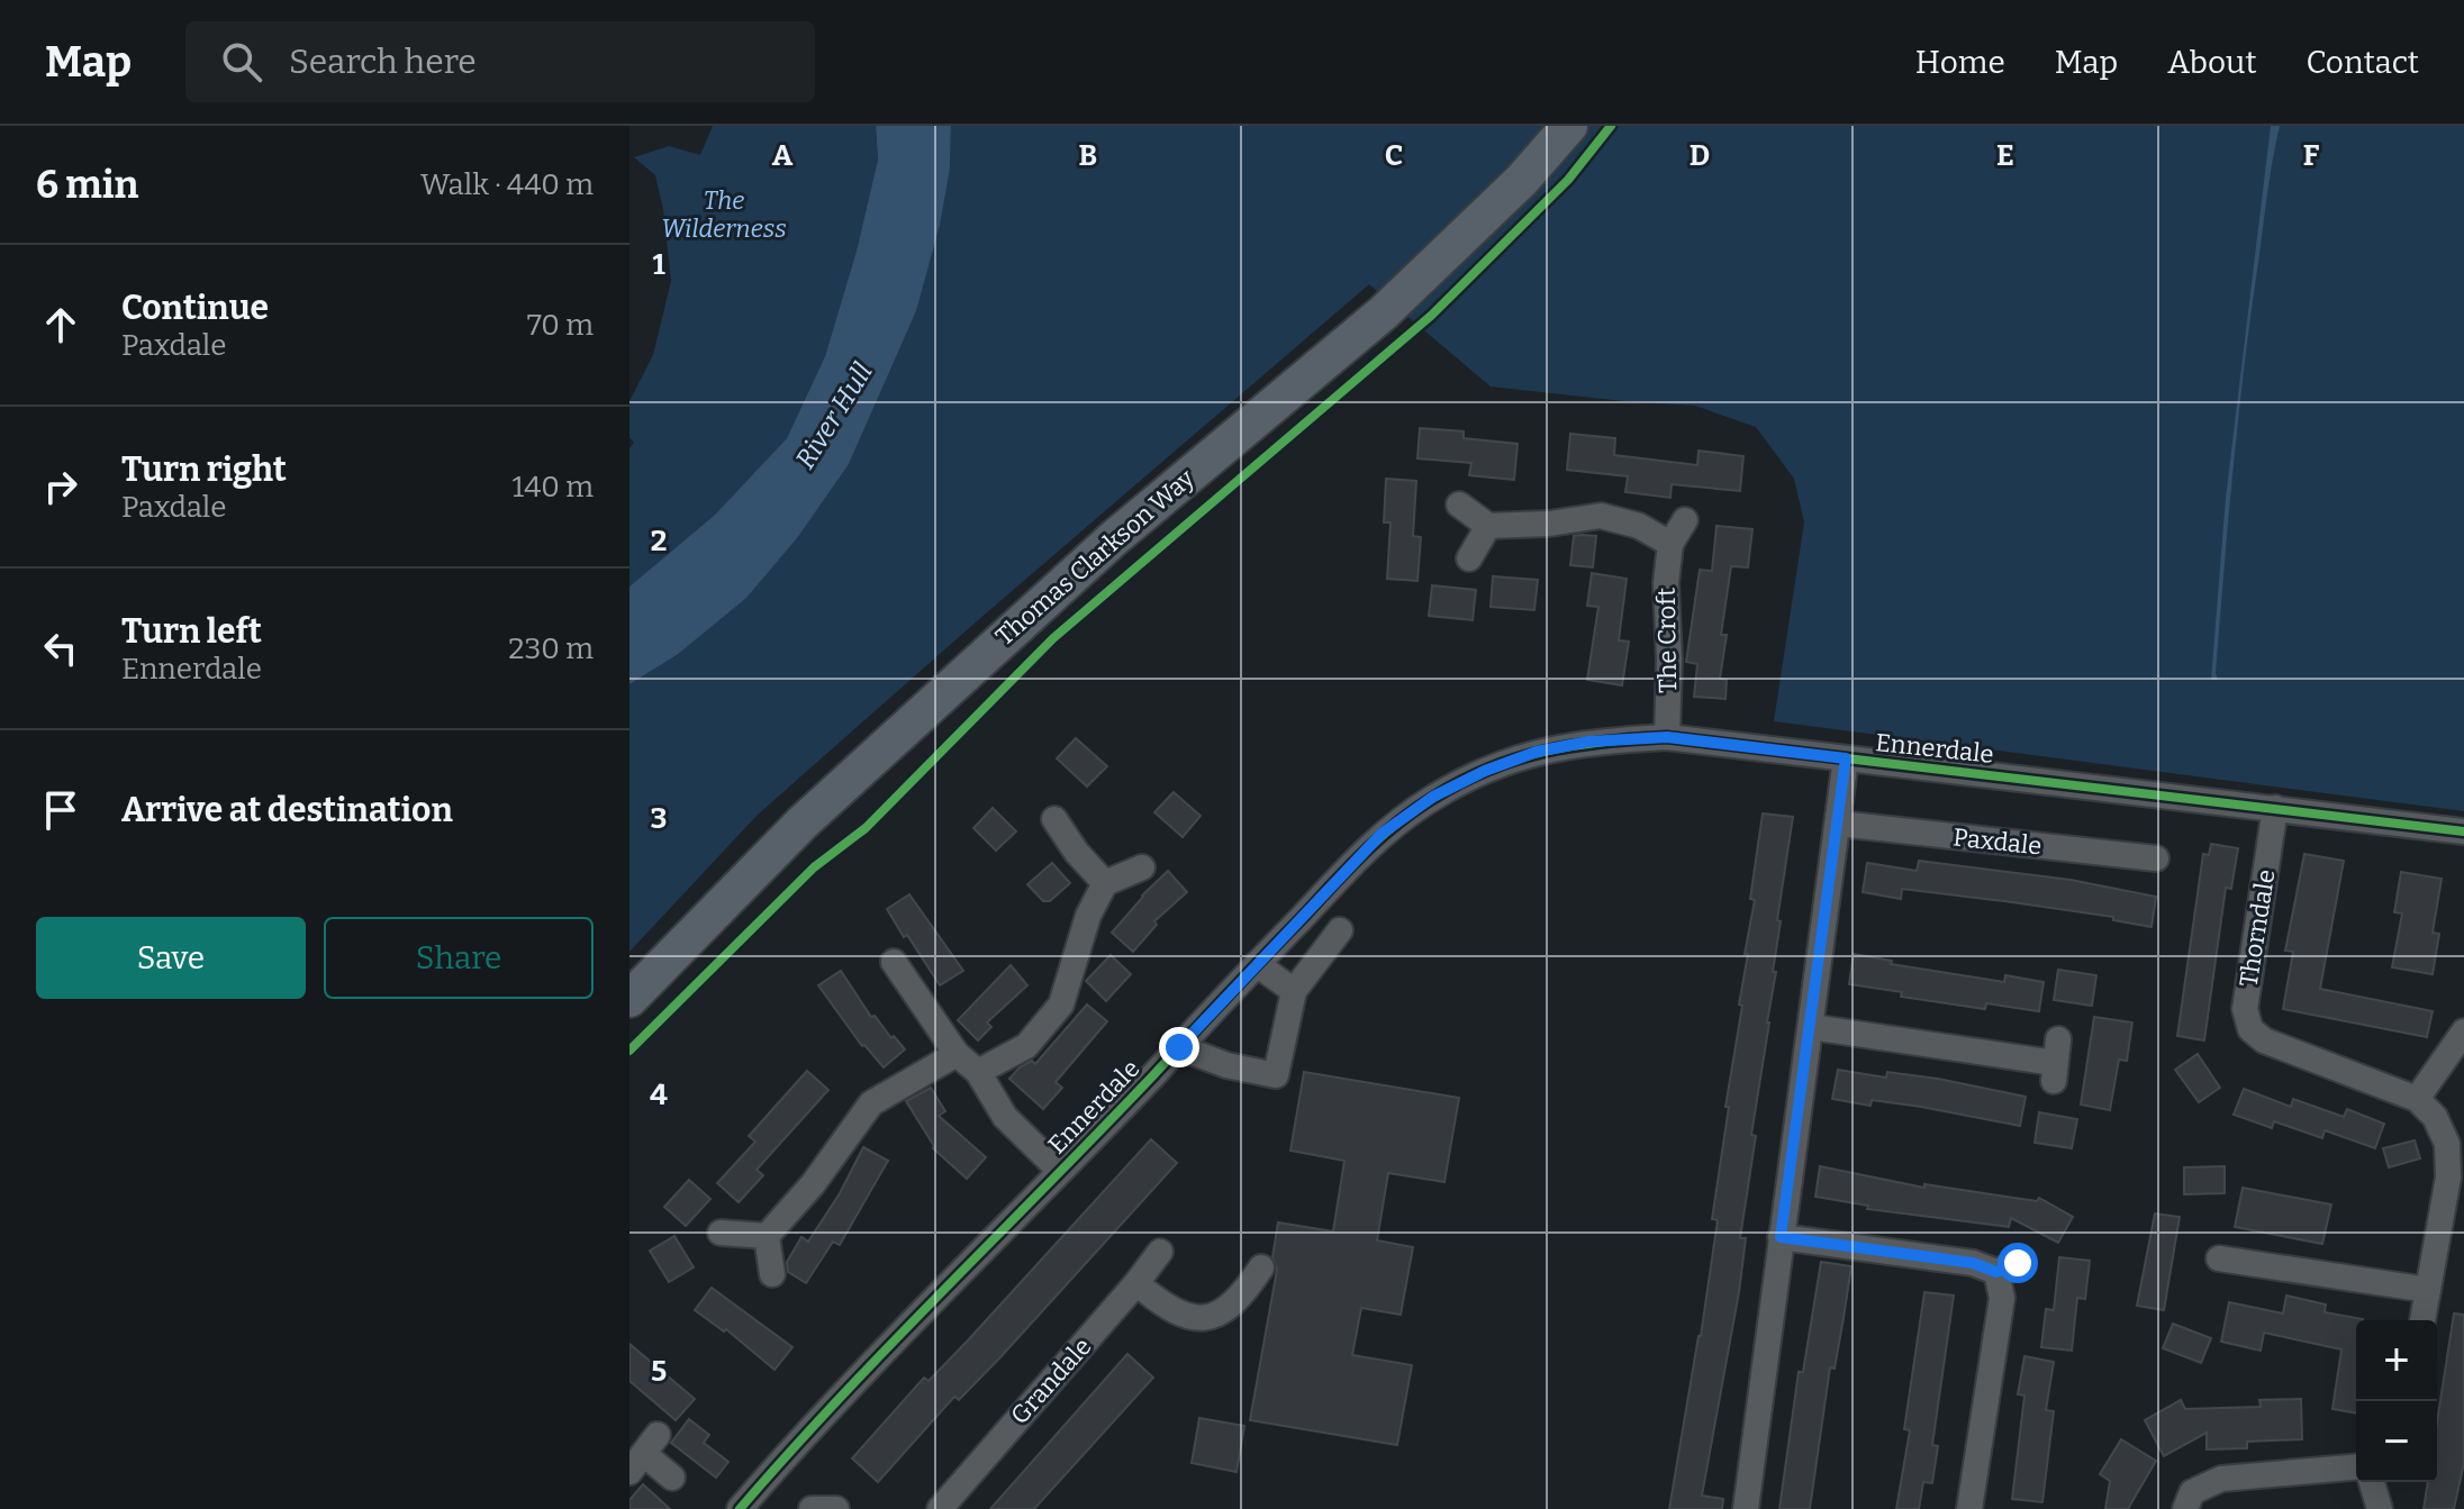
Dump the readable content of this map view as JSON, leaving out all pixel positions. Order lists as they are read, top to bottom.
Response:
{
  "streets": {
    "highway": ["Thomas Clarkson Way"],
    "street": [
      "The Croft",
      "Ennerdale",
      "Paxdale",
      "Thorndale",
      "Grandale"
    ]
  },
  "crossings": [
    ["The Croft", "Ennerdale"],
    ["Ennerdale", "Thorndale"]
  ],
  "water": ["River Hull"],
  "parks": ["The Wilderness"],
  "page": {
    "header": "Map",
    "search": "Search here",
    "nav": [
      "Home",
      "Map",
      "About",
      "Contact"
    ],
    "heading": ["6 min", "Walk · 440 m"],
    "list": [
      ["Continue", "Paxdale", "70 m"],
      ["Turn right", "Paxdale", "140 m"],
      ["Turn left", "Ennerdale", "230 m"],
      "Arrive at destination"
    ],
    "buttons": ["Save", "Share"],
    "map_buttons": ["+", "−"]
  },
  "grid": {
    "columns": [
      "A",
      "B",
      "C",
      "D",
      "E",
      "F"
    ],
    "rows": [
      "1",
      "2",
      "3",
      "4",
      "5"
    ]
  }
}
